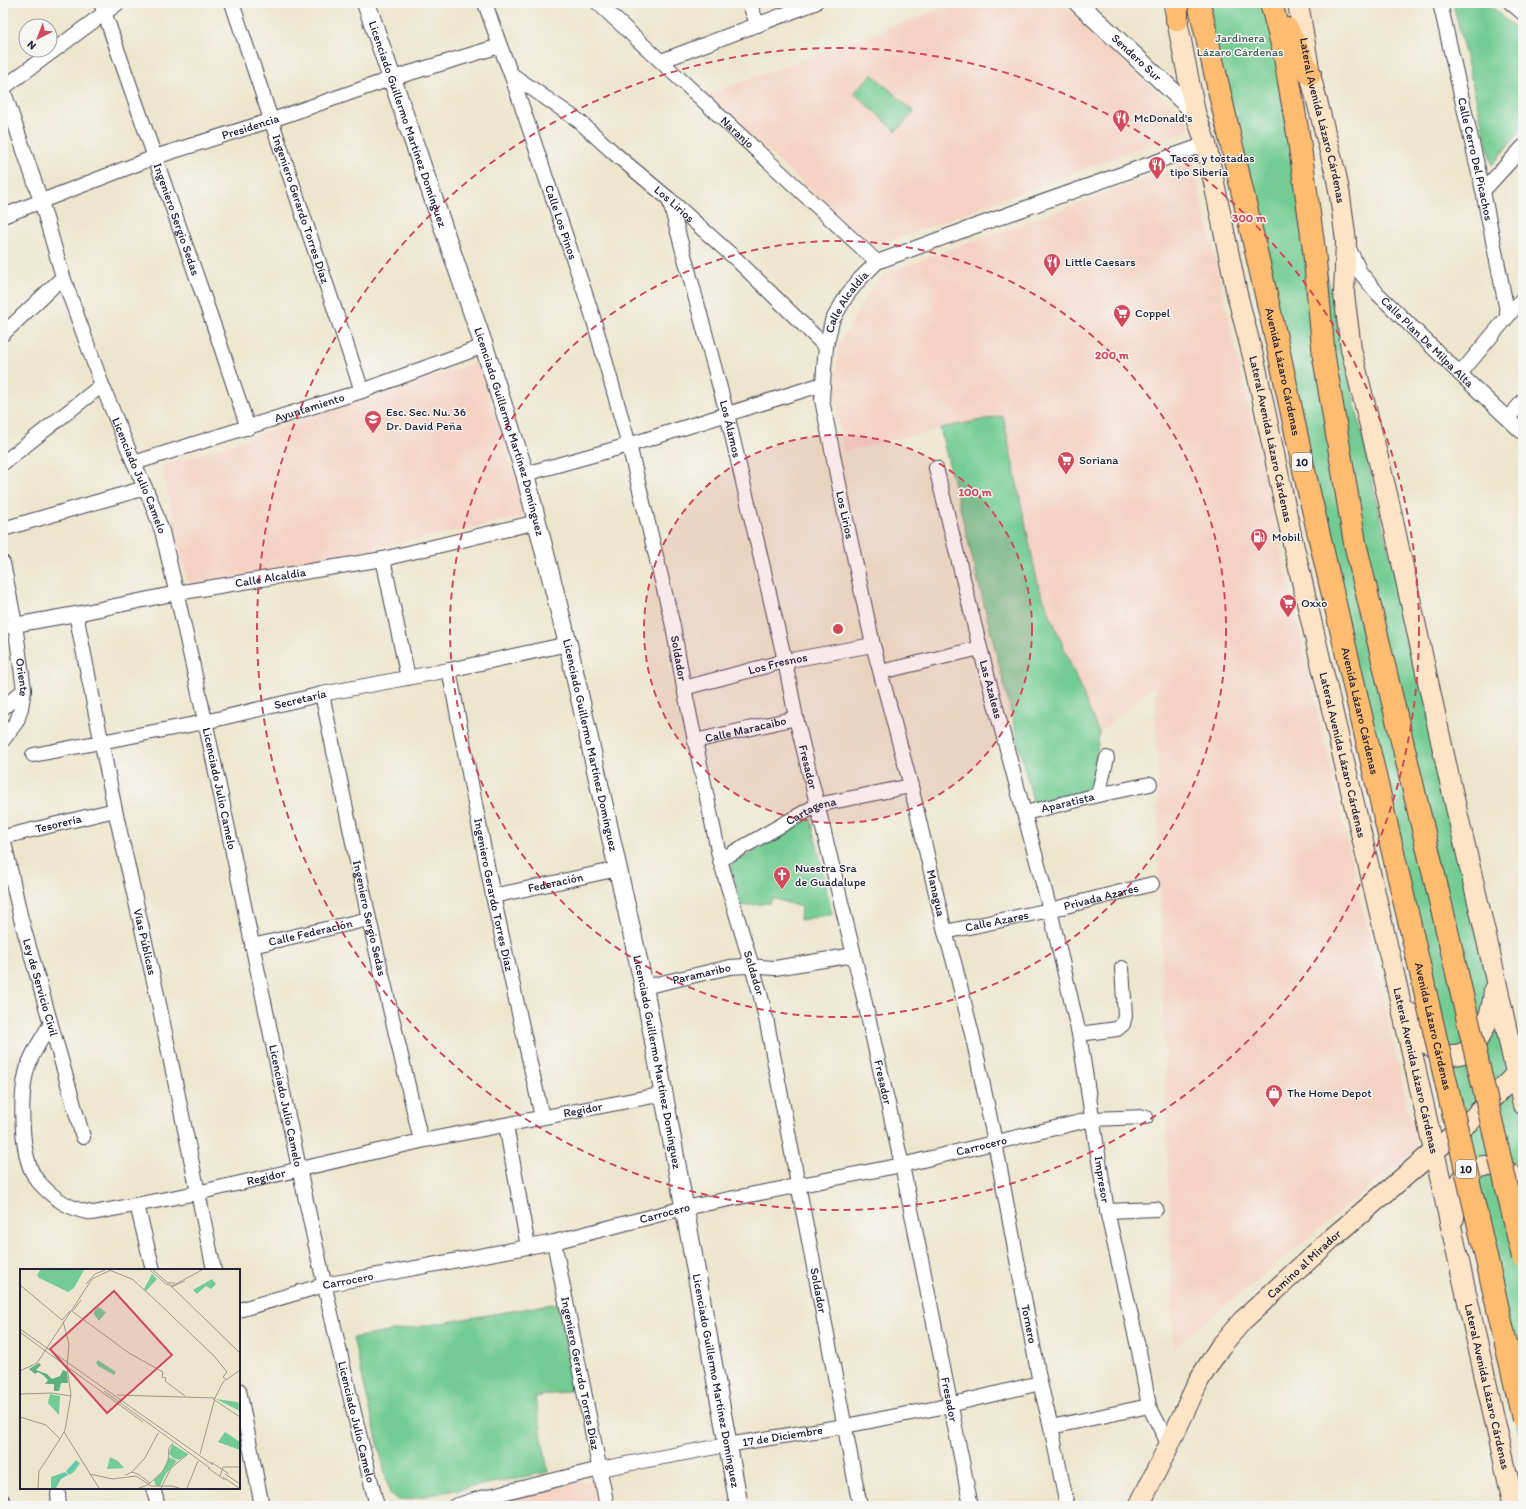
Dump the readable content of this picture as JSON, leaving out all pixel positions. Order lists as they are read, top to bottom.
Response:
{
  "streets": {
    "highway": ["Avenida Lázaro Cárdenas", "10"],
    "main road": ["Lateral Avenida Lázaro Cárdenas", "Camino al Mirador"],
    "street": [
      "Sendero Sur",
      "Licenciado Guillermo Martínez Domínguez",
      "Presidencia",
      "Naranjo",
      "Calle Cerro Del Picachos",
      "Los Lirios",
      "Ingeniero Gerardo Torres Díaz",
      "Ingeniero Sergio Sedas",
      "Calle Los Pinos",
      "Calle Alcaldía",
      "Calle Plan De Milpa Alta",
      "Ayuntamiento",
      "Los Álamos",
      "Licenciado Julio Camelo",
      "Soldador",
      "Los Fresnos",
      "Oriente",
      "Las Azaleas",
      "Secretaría",
      "Calle Maracaibo",
      "Fresador",
      "Aparatista",
      "Cartagena",
      "Tesorería",
      "Federación",
      "Managua",
      "Privada Azares",
      "Calle Azares",
      "Calle Federación",
      "Vías Públicas",
      "Paramaribo",
      "Ley de Servicio Civil",
      "Regidor",
      "Carrocero",
      "Impresor",
      "Tornero",
      "17 de Diciembre"
    ]
  },
  "crossings": [
    ["Sendero Sur", "Lateral Avenida Lázaro Cárdenas"],
    ["Lateral Avenida Lázaro Cárdenas", "Calle Alcaldía"],
    ["Lateral Avenida Lázaro Cárdenas", "Calle Plan De Milpa Alta"],
    ["Lateral Avenida Lázaro Cárdenas", "Camino al Mirador"],
    ["Licenciado Guillermo Martínez Domínguez", "Presidencia"],
    ["Licenciado Guillermo Martínez Domínguez", "Calle Alcaldía"],
    ["Licenciado Guillermo Martínez Domínguez", "Ayuntamiento"],
    ["Licenciado Guillermo Martínez Domínguez", "Secretaría"],
    ["Licenciado Guillermo Martínez Domínguez", "Federación"],
    ["Licenciado Guillermo Martínez Domínguez", "Paramaribo"],
    ["Licenciado Guillermo Martínez Domínguez", "Regidor"],
    ["Licenciado Guillermo Martínez Domínguez", "Carrocero"],
    ["Licenciado Guillermo Martínez Domínguez", "17 de Diciembre"],
    ["Presidencia", "Ingeniero Gerardo Torres Díaz"],
    ["Presidencia", "Ingeniero Sergio Sedas"],
    ["Presidencia", "Calle Los Pinos"],
    ["Presidencia", "Licenciado Julio Camelo"],
    ["Naranjo", "Calle Alcaldía"],
    ["Los Lirios", "Calle Los Pinos"],
    ["Los Lirios", "Calle Alcaldía"],
    ["Los Lirios", "Los Álamos"],
    ["Los Lirios", "Los Fresnos"],
    ["Los Lirios", "Managua"],
    ["Ingeniero Gerardo Torres Díaz", "Ayuntamiento"],
    ["Ingeniero Gerardo Torres Díaz", "Secretaría"],
    ["Ingeniero Gerardo Torres Díaz", "Federación"],
    ["Ingeniero Gerardo Torres Díaz", "Regidor"],
    ["Ingeniero Gerardo Torres Díaz", "Carrocero"],
    ["Ingeniero Gerardo Torres Díaz", "17 de Diciembre"],
    ["Ingeniero Sergio Sedas", "Ayuntamiento"],
    ["Ingeniero Sergio Sedas", "Secretaría"],
    ["Ingeniero Sergio Sedas", "Calle Federación"],
    ["Ingeniero Sergio Sedas", "Regidor"],
    ["Calle Los Pinos", "Soldador"],
    ["Calle Alcaldía", "Licenciado Julio Camelo"],
    ["Calle Alcaldía", "Oriente"],
    ["Calle Alcaldía", "Vías Públicas"],
    ["Ayuntamiento", "Licenciado Julio Camelo"],
    ["Los Álamos", "Los Fresnos"],
    ["Los Álamos", "Fresador"],
    ["Licenciado Julio Camelo", "Secretaría"],
    ["Licenciado Julio Camelo", "Calle Federación"],
    ["Licenciado Julio Camelo", "Regidor"],
    ["Licenciado Julio Camelo", "Carrocero"],
    ["Soldador", "Los Fresnos"],
    ["Soldador", "Calle Maracaibo"],
    ["Soldador", "Cartagena"],
    ["Soldador", "Paramaribo"],
    ["Soldador", "Carrocero"],
    ["Soldador", "17 de Diciembre"],
    ["Los Fresnos", "Fresador"],
    ["Los Fresnos", "Managua"],
    ["Las Azaleas", "Aparatista"],
    ["Las Azaleas", "Privada Azares"],
    ["Las Azaleas", "Calle Azares"],
    ["Las Azaleas", "Impresor"],
    ["Secretaría", "Vías Públicas"],
    ["Calle Maracaibo", "Fresador"],
    ["Fresador", "Cartagena"],
    ["Fresador", "Paramaribo"],
    ["Fresador", "Carrocero"],
    ["Fresador", "17 de Diciembre"],
    ["Cartagena", "Managua"],
    ["Tesorería", "Vías Públicas"],
    ["Tesorería", "Ley de Servicio Civil"],
    ["Managua", "Calle Azares"],
    ["Managua", "Carrocero"],
    ["Managua", "Tornero"],
    ["Privada Azares", "Calle Azares"],
    ["Privada Azares", "Impresor"],
    ["Calle Azares", "Impresor"],
    ["Vías Públicas", "Regidor"],
    ["Ley de Servicio Civil", "Regidor"],
    ["Carrocero", "Impresor"],
    ["Carrocero", "Tornero"],
    ["Impresor", "Camino al Mirador"],
    ["Tornero", "17 de Diciembre"]
  ],
  "parks": ["Jardinera Lázaro Cárdenas"],
  "places": {
    "restaurant": ["McDonald's", "Tacos y tostadas tipo Siberia", "Little Caesars"],
    "supermarket": ["Coppel", "Soriana", "Oxxo"],
    "school or university": ["Esc. Sec. Nu. 36 Dr. David Peña"],
    "fuel station": ["Mobil"],
    "church": ["Nuestra Sra de Guadalupe"],
    "shop": ["The Home Depot"]
  },
  "north": "bottom left",
  "rings": ["300 m", "200 m", "100 m"]
}
